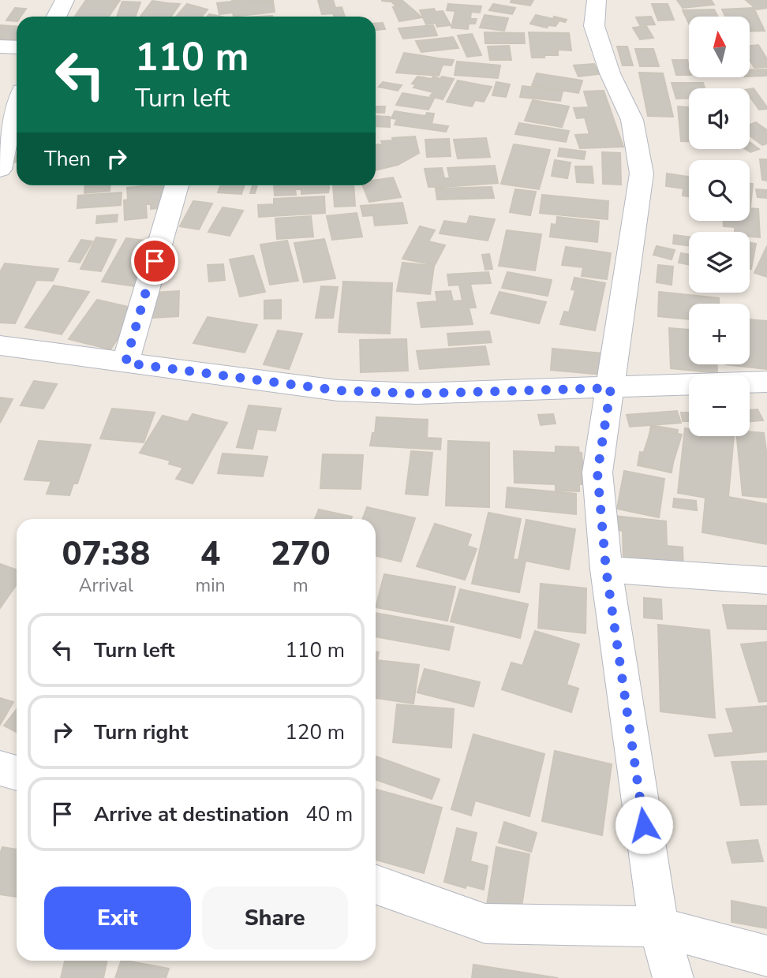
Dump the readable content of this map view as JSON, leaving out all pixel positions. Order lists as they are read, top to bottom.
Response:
{
  "north": "top",
  "page": {
    "map_buttons": ["+", "−"],
    "turn": ["110 m", "Turn left"],
    "then": "Then",
    "eta": [
      "07:38",
      "Arrival",
      "4",
      "min",
      "270",
      "m"
    ],
    "list": [
      {
        "name": "Turn left",
        "value": "110 m"
      },
      {
        "name": "Turn right",
        "value": "120 m"
      },
      {
        "name": "Arrive at destination",
        "value": "40 m"
      }
    ],
    "buttons": ["Exit", "Share"]
  }
}
